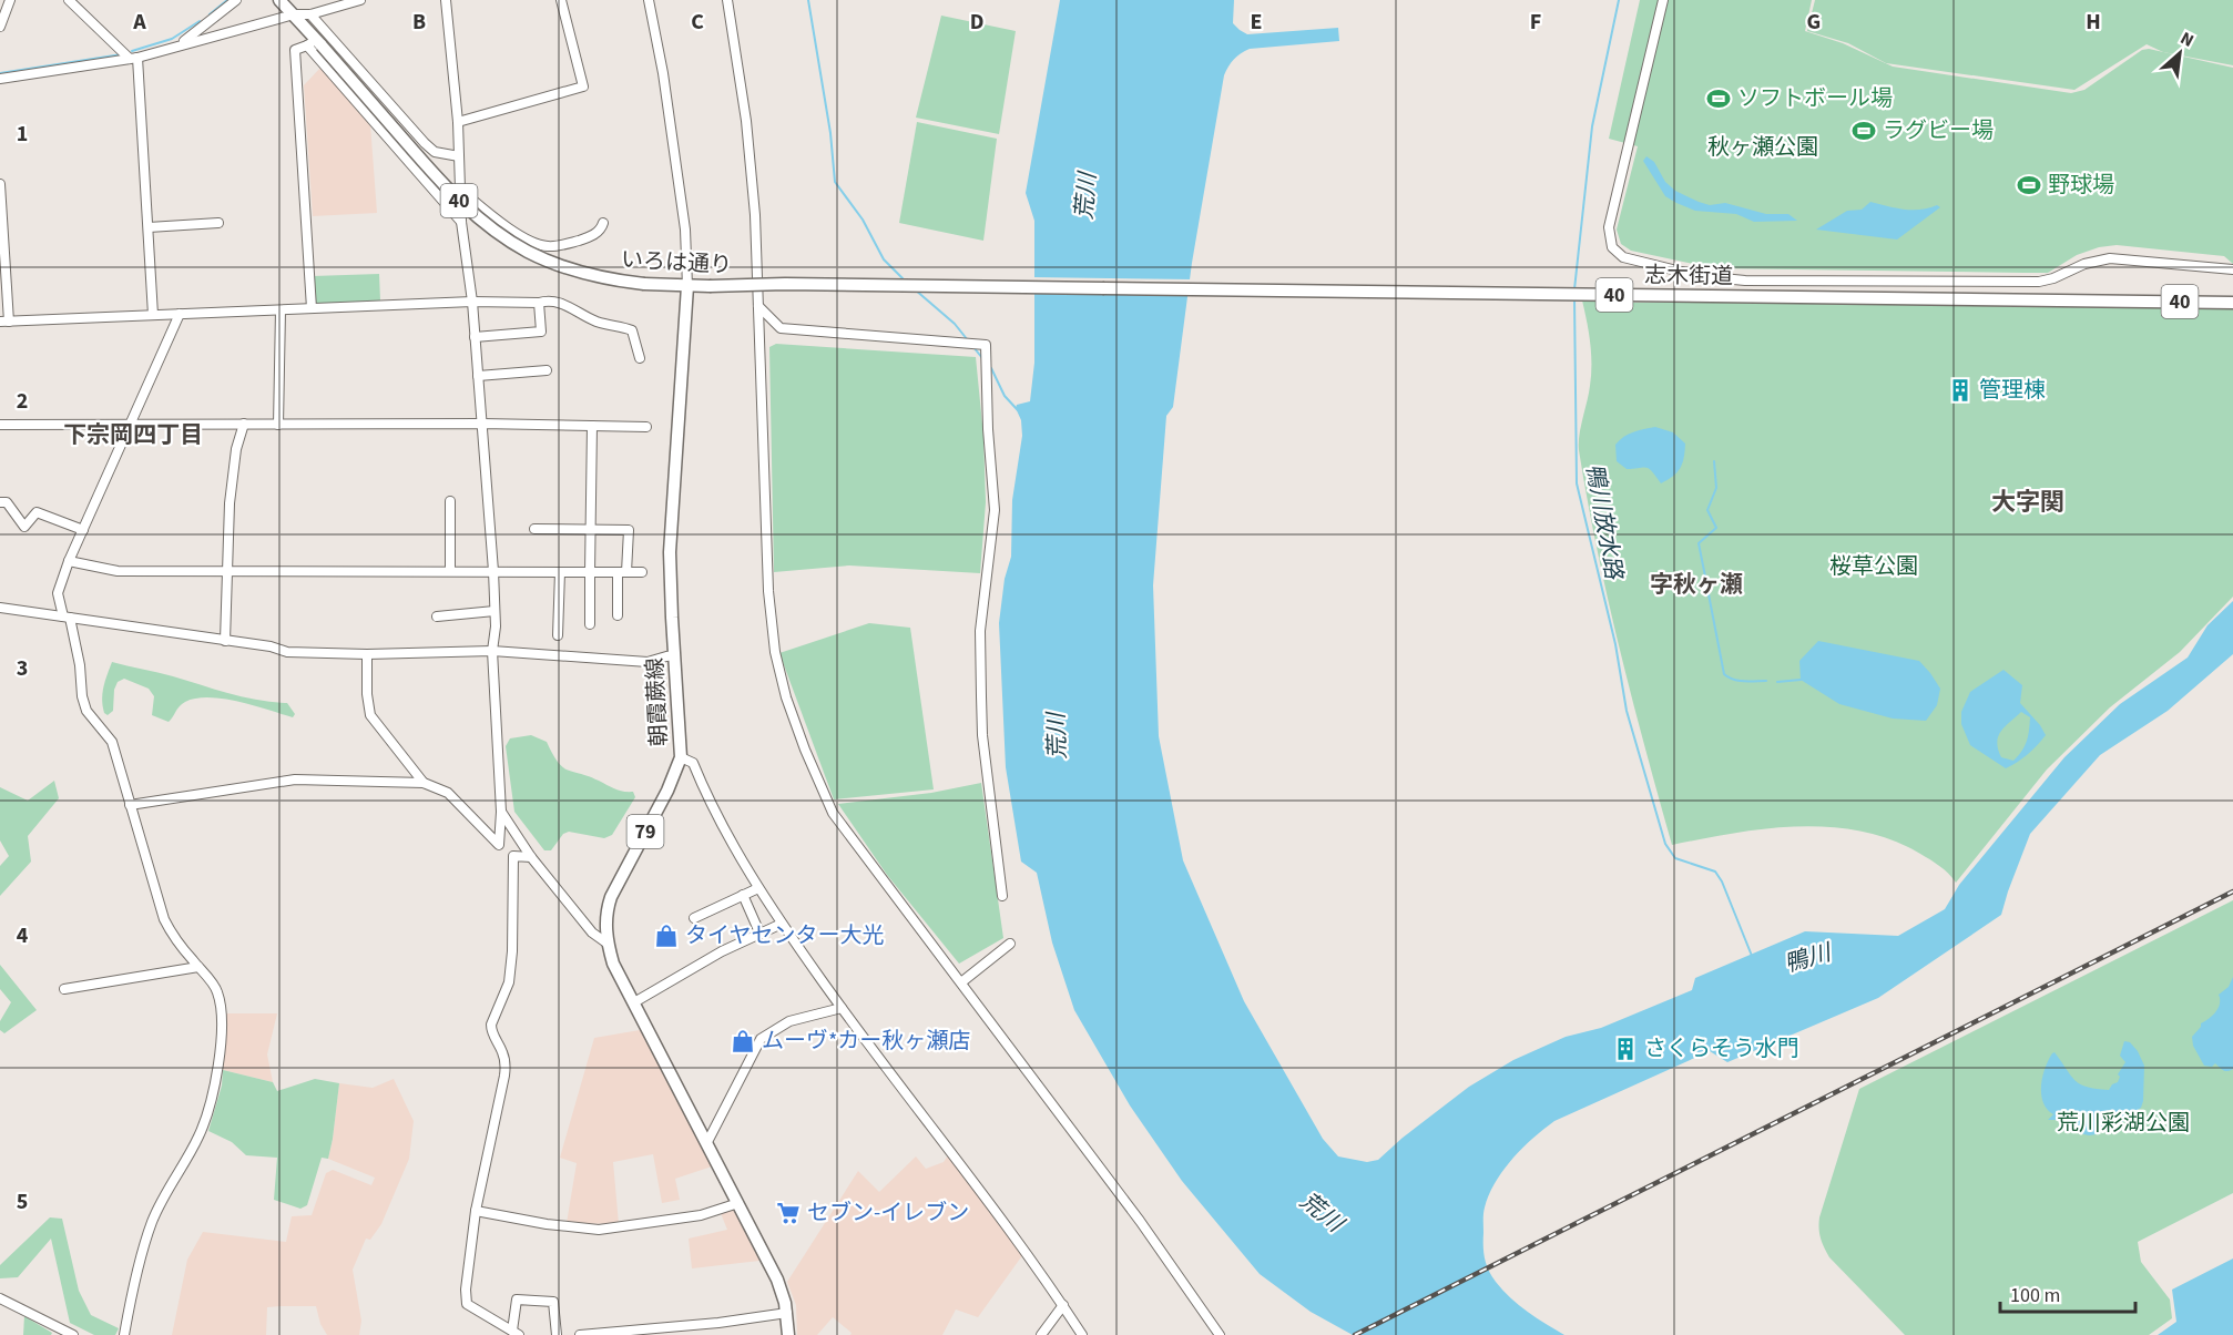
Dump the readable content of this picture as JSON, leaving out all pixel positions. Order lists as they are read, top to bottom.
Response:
{
  "streets": {
    "main road": [
      "40",
      "いろは通り",
      "志木街道",
      "朝霞蕨線",
      "79"
    ]
  },
  "crossings": [
    ["いろは通り", "志木街道"],
    ["いろは通り", "朝霞蕨線"]
  ],
  "districts": ["下宗岡四丁目", "大字関", "字秋ヶ瀬"],
  "water": ["荒川", "鴨川放水路", "鴨川"],
  "parks": ["秋ヶ瀬公園", "桜草公園", "荒川彩湖公園"],
  "places": {
    "sports": ["ソフトボール場", "ラグビー場", "野球場"],
    "building": ["管理棟", "さくらそう水門"],
    "shop": ["タイヤセンター大光", "ムーヴ*カー秋ヶ瀬店"],
    "supermarket": ["セブン-イレブン"]
  },
  "scale_bar": "100 m",
  "north": "top right",
  "grid": {
    "columns": [
      "A",
      "B",
      "C",
      "D",
      "E",
      "F",
      "G",
      "H"
    ],
    "rows": [
      "1",
      "2",
      "3",
      "4",
      "5"
    ]
  }
}
